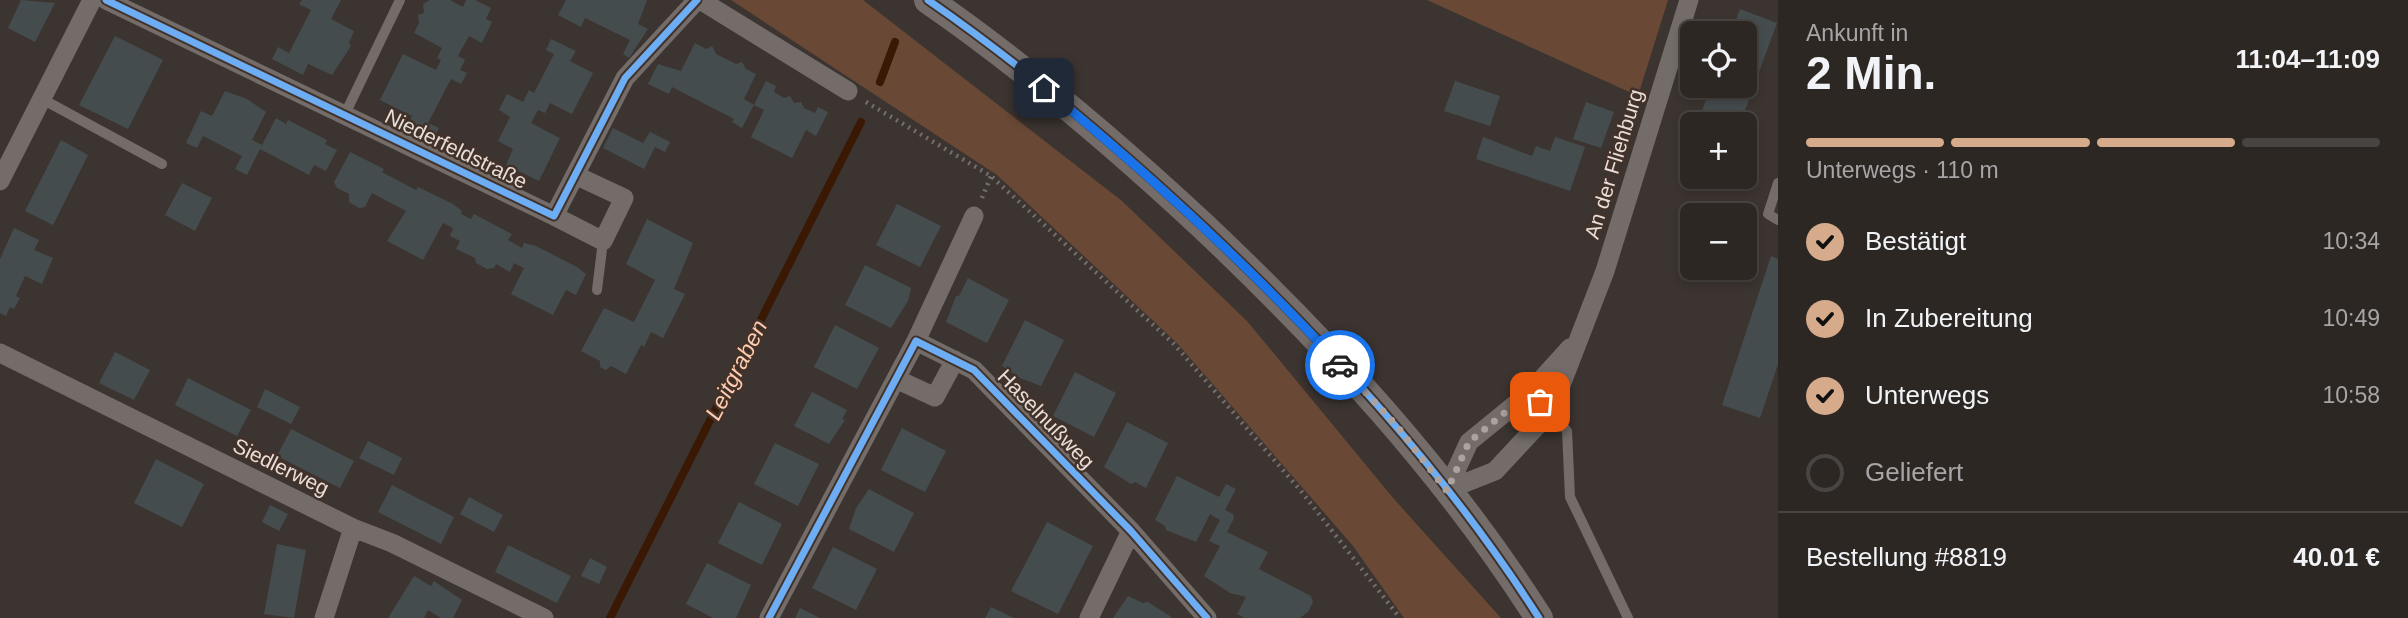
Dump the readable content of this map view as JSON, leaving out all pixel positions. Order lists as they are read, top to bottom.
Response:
{
  "streets": {
    "street": [
      "Niederfeldstraße",
      "An der Fliehburg",
      "Haselnußweg",
      "Siedlerweg"
    ]
  },
  "water": ["Leitgraben"],
  "page": {
    "heading": ["2 Min.", "Ankunft in", "11:04–11:09"],
    "panel": ["Bestellung #8819", "40.01 €"],
    "map_buttons": ["+", "−"],
    "bar": "Unterwegs · 110 m",
    "list": [
      ["Bestätigt", "10:34"],
      ["In Zubereitung", "10:49"],
      ["Unterwegs", "10:58"],
      "Geliefert"
    ]
  }
}
